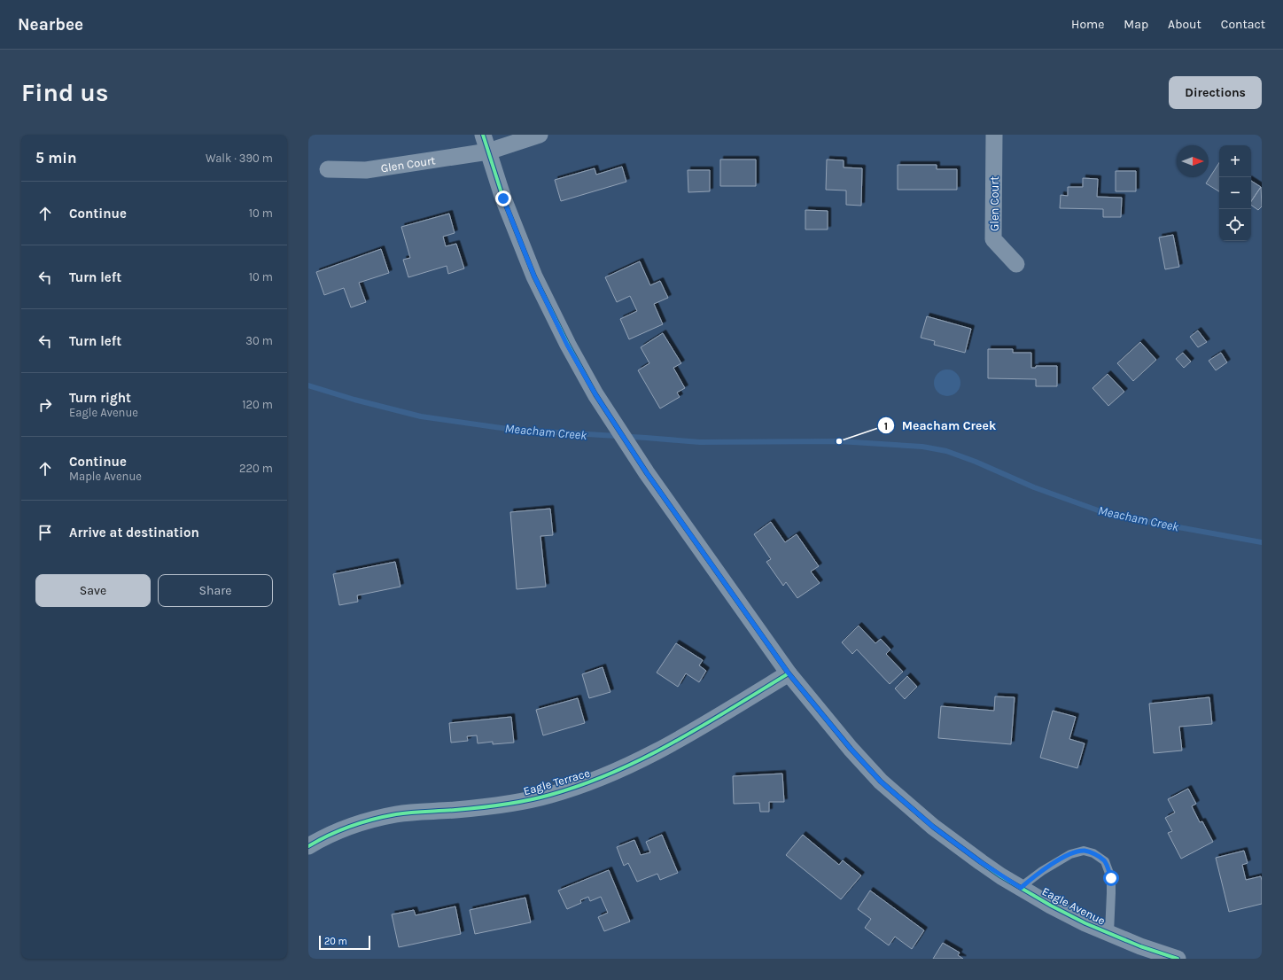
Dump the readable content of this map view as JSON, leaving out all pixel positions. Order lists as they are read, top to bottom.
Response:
{
  "streets": {
    "street": ["Glen Court", "Eagle Terrace", "Eagle Avenue"]
  },
  "crossings": [
    ["Glen Court", "Eagle Avenue"],
    ["Eagle Terrace", "Eagle Avenue"]
  ],
  "water": ["Meacham Creek"],
  "places": ["Meacham Creek"],
  "scale_bar": "20 m",
  "north": "right",
  "page": {
    "header": "Nearbee",
    "nav": [
      "Home",
      "Map",
      "About",
      "Contact"
    ],
    "buttons": [
      "Directions",
      ["Save", "Share"]
    ],
    "title": "Find us",
    "heading": ["5 min", "Walk · 390 m"],
    "map_buttons": ["+", "−"],
    "list": [
      ["Continue", "10 m"],
      ["Turn left", "10 m"],
      ["Turn left", "30 m"],
      ["Turn right", "Eagle Avenue", "120 m"],
      ["Continue", "Maple Avenue", "220 m"],
      "Arrive at destination"
    ],
    "scale": "20 m"
  }
}
